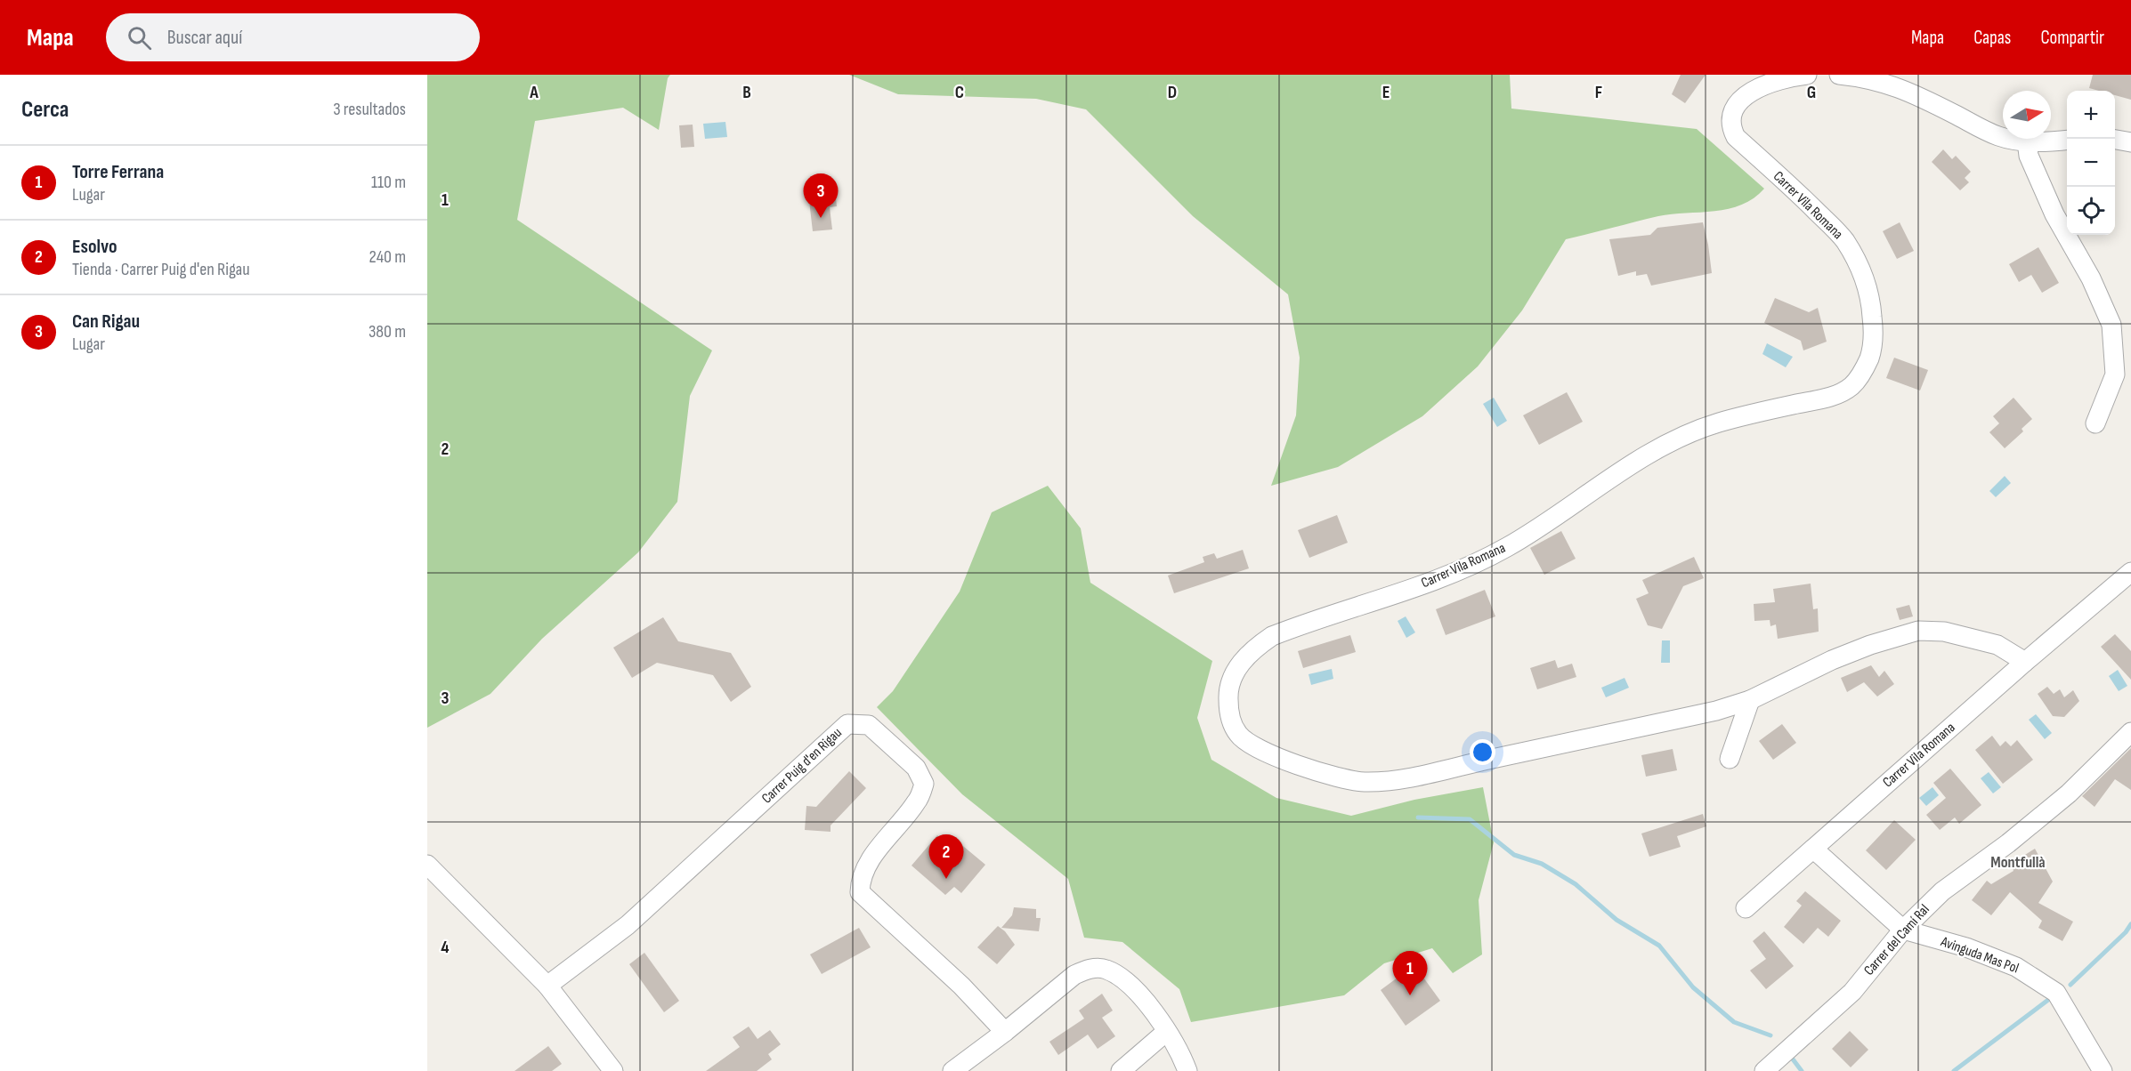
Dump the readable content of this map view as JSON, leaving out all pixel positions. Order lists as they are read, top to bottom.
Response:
{
  "streets": {
    "street": [
      "Carrer Vila Romana",
      "Carrer Puig d'en Rigau",
      "Carrer del Camí Ral",
      "Avinguda Mas Pol"
    ]
  },
  "crossings": [
    ["Carrer del Camí Ral", "Avinguda Mas Pol"]
  ],
  "districts": ["Montfullà"],
  "north": "right",
  "page": {
    "header": "Mapa",
    "search": "Buscar aquí",
    "nav": ["Mapa", "Capas", "Compartir"],
    "heading": ["Cerca", "3 resultados"],
    "map_buttons": ["+", "−"],
    "list": [
      {
        "mark": "1",
        "name": "Torre Ferrana",
        "note": "Lugar",
        "value": "110 m"
      },
      {
        "mark": "2",
        "name": "Esolvo",
        "note": "Tienda · Carrer Puig d'en Rigau",
        "value": "240 m"
      },
      {
        "mark": "3",
        "name": "Can Rigau",
        "note": "Lugar",
        "value": "380 m"
      }
    ],
    "pins": ["3", "2", "1"]
  },
  "grid": {
    "columns": [
      "A",
      "B",
      "C",
      "D",
      "E",
      "F",
      "G"
    ],
    "rows": [
      "1",
      "2",
      "3",
      "4"
    ]
  }
}
